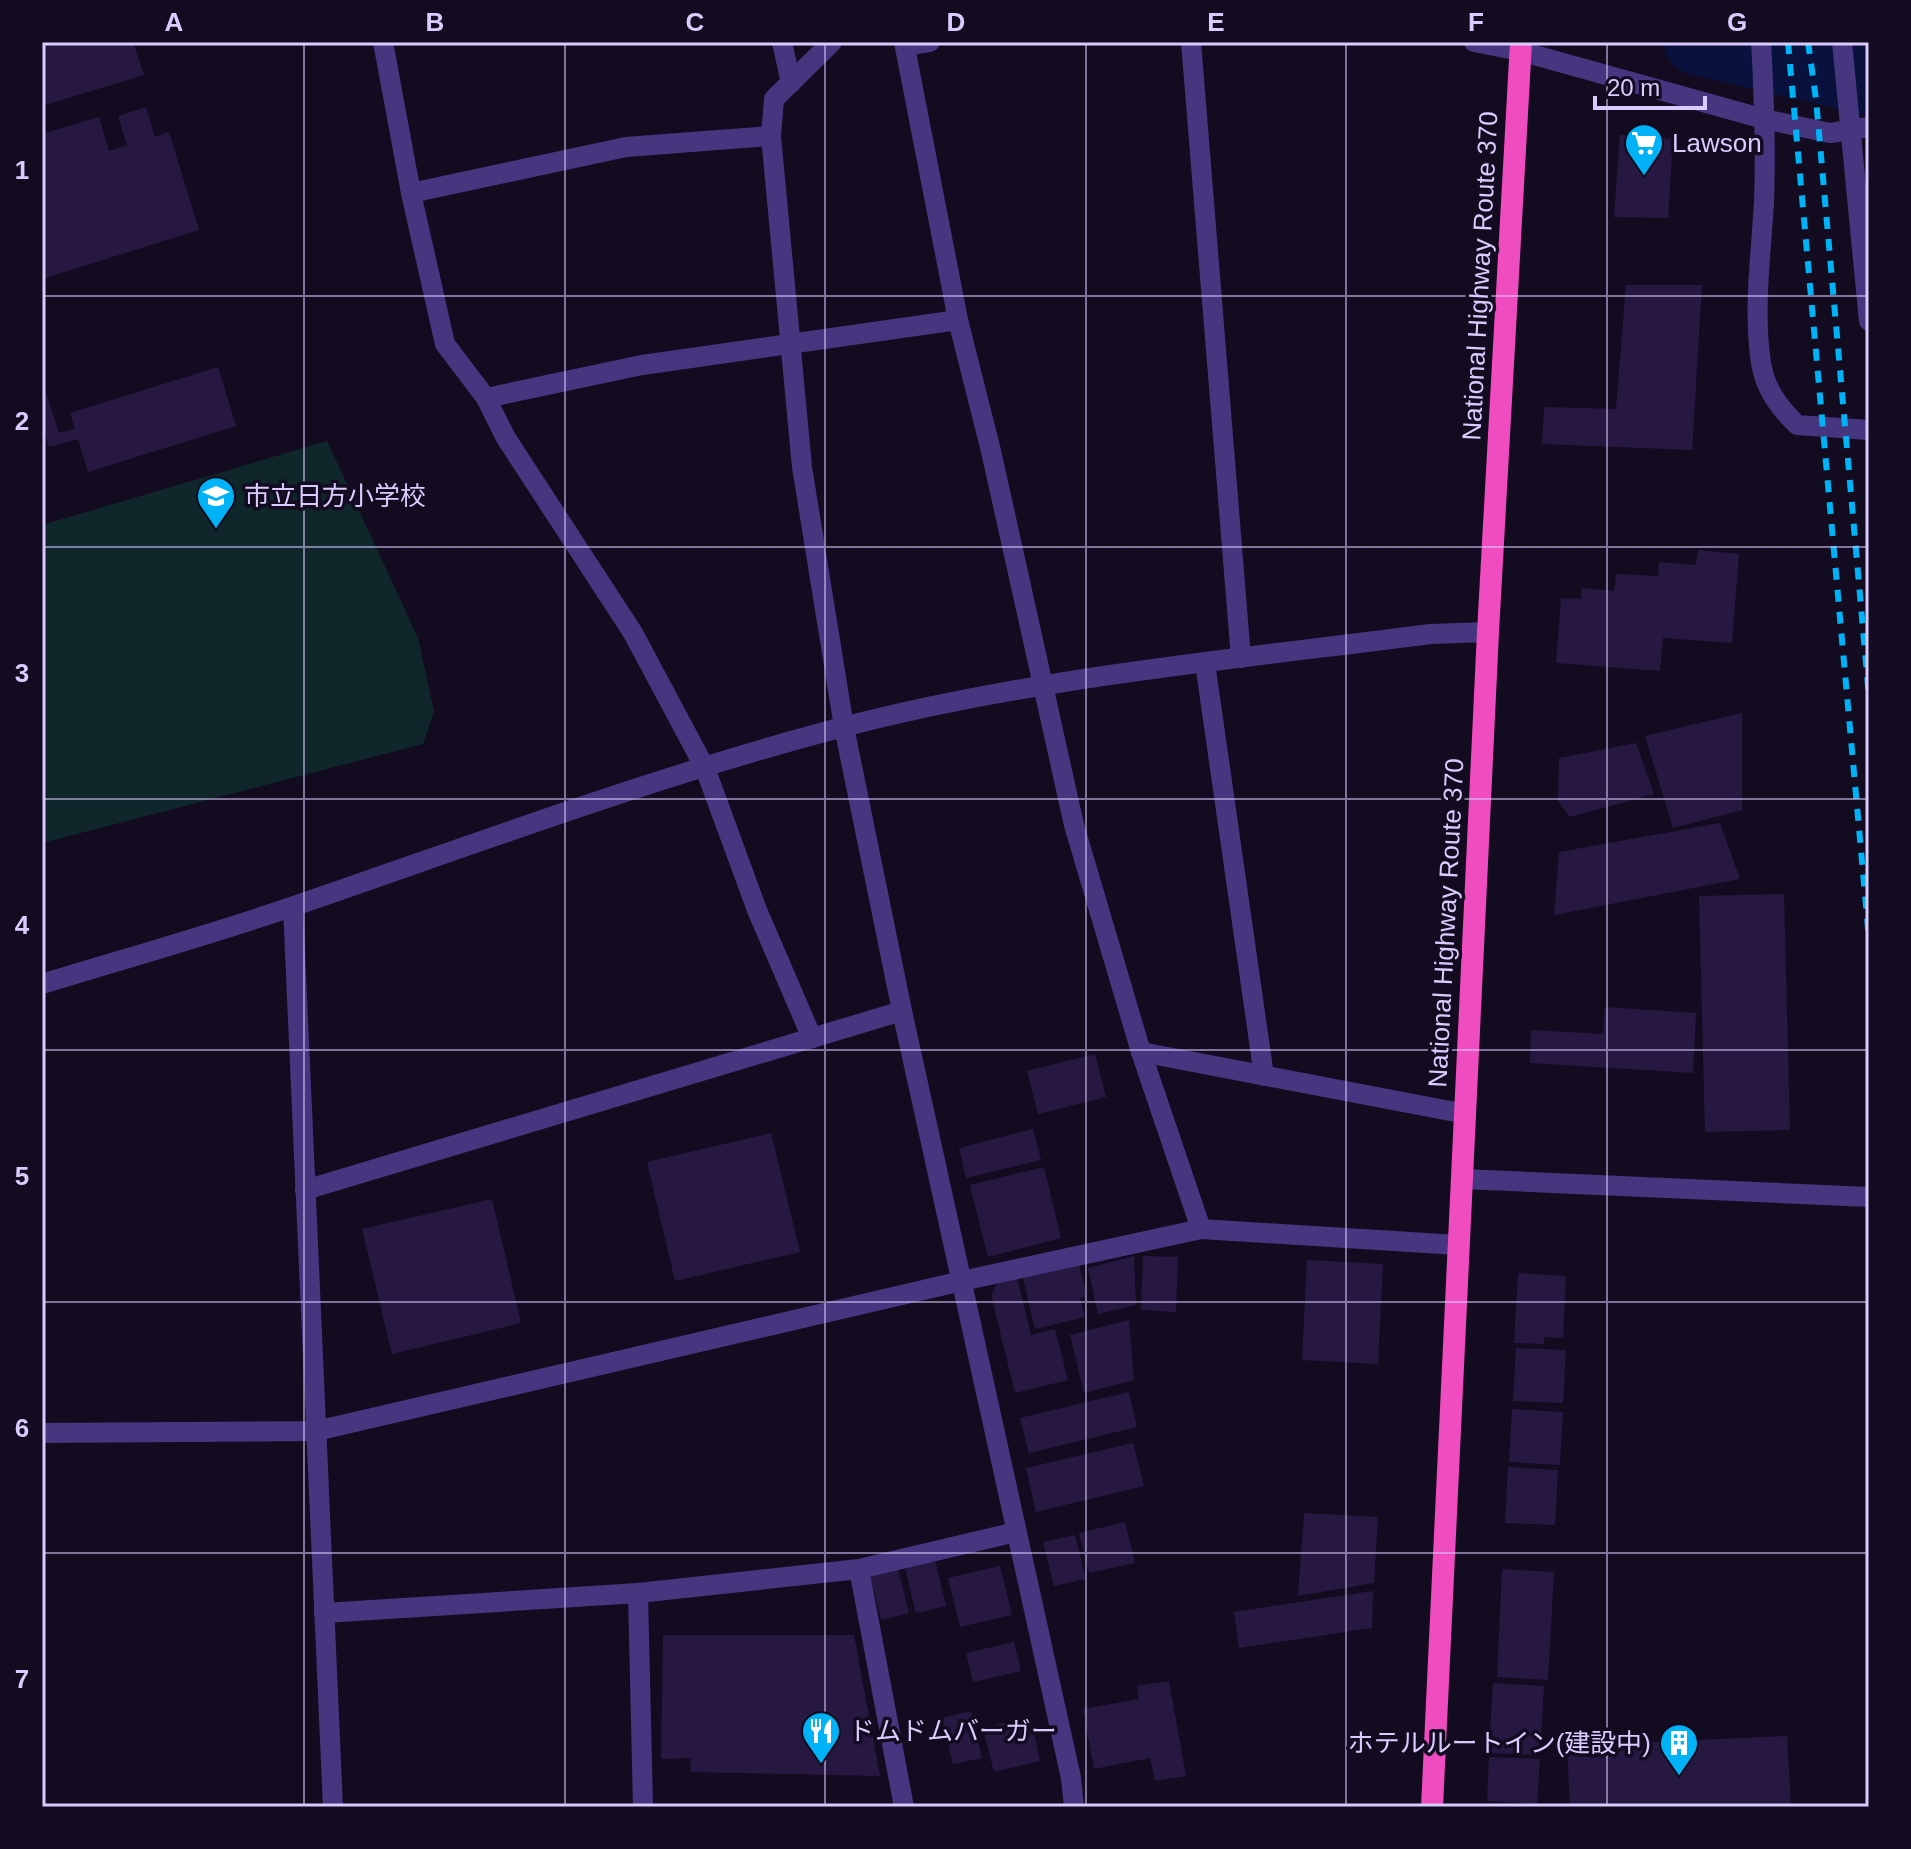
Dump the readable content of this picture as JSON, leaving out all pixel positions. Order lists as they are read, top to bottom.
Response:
{
  "streets": {
    "highway": ["National Highway Route 370"]
  },
  "places": {
    "supermarket": ["Lawson"],
    "school or university": ["市立日方小学校"],
    "restaurant": ["ドムドムバーガー"],
    "building": ["ホテルルートイン(建設中)"]
  },
  "scale_bar": "20 m",
  "grid": {
    "columns": [
      "A",
      "B",
      "C",
      "D",
      "E",
      "F",
      "G"
    ],
    "rows": [
      "1",
      "2",
      "3",
      "4",
      "5",
      "6",
      "7"
    ]
  }
}
